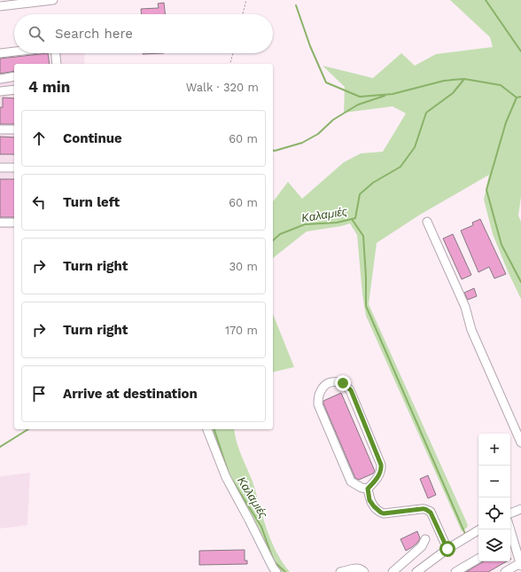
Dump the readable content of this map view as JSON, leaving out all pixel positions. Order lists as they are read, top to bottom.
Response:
{
  "water": ["Καλαμιές"],
  "page": {
    "search": "Search here",
    "heading": ["4 min", "Walk · 320 m"],
    "list": [
      ["Continue", "60 m"],
      ["Turn left", "60 m"],
      ["Turn right", "30 m"],
      ["Turn right", "170 m"],
      "Arrive at destination"
    ],
    "map_buttons": ["+", "−"]
  }
}
